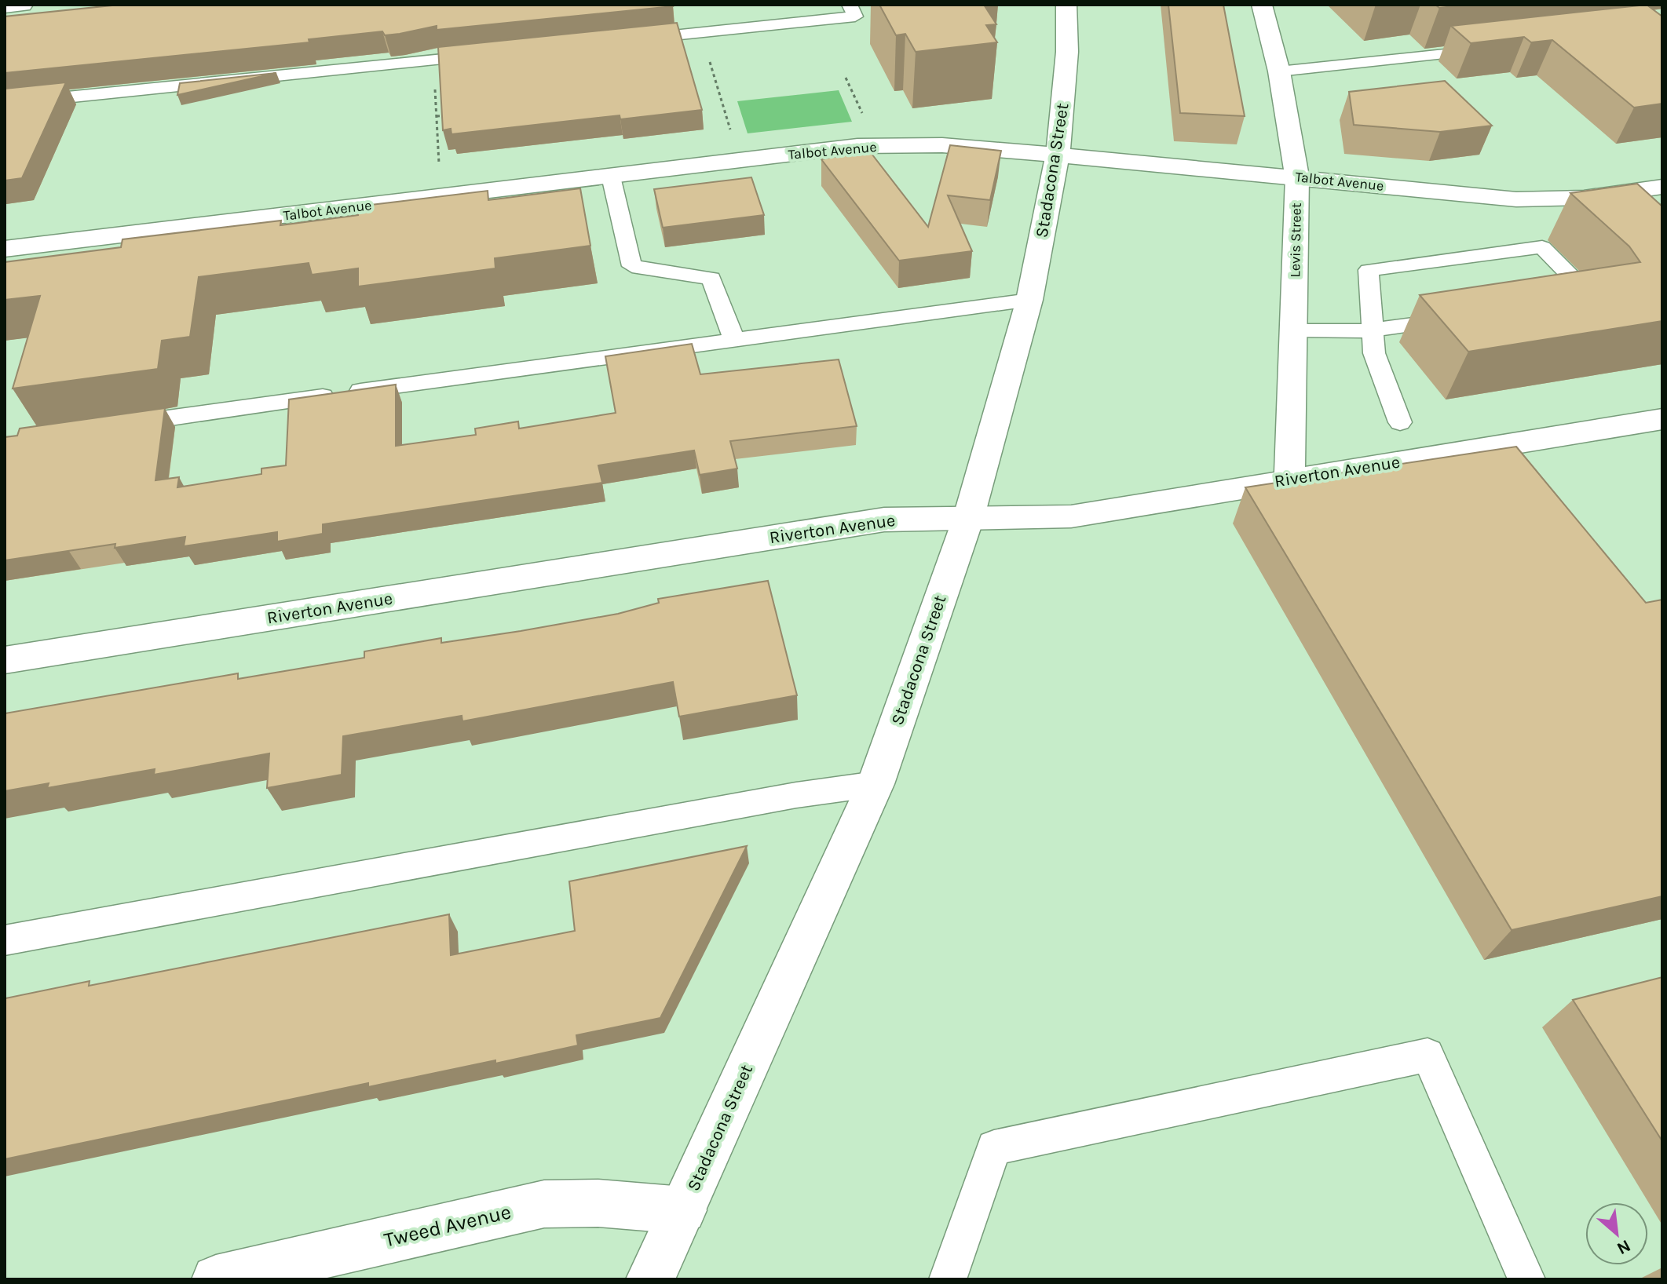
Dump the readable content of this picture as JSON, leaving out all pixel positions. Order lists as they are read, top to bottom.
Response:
{
  "streets": {
    "street": [
      "Talbot Avenue",
      "Stadacona Street",
      "Levis Street",
      "Riverton Avenue",
      "Tweed Avenue"
    ]
  },
  "crossings": [
    ["Talbot Avenue", "Stadacona Street"],
    ["Talbot Avenue", "Levis Street"],
    ["Stadacona Street", "Riverton Avenue"],
    ["Stadacona Street", "Tweed Avenue"],
    ["Levis Street", "Riverton Avenue"]
  ],
  "north": "bottom right"
}
